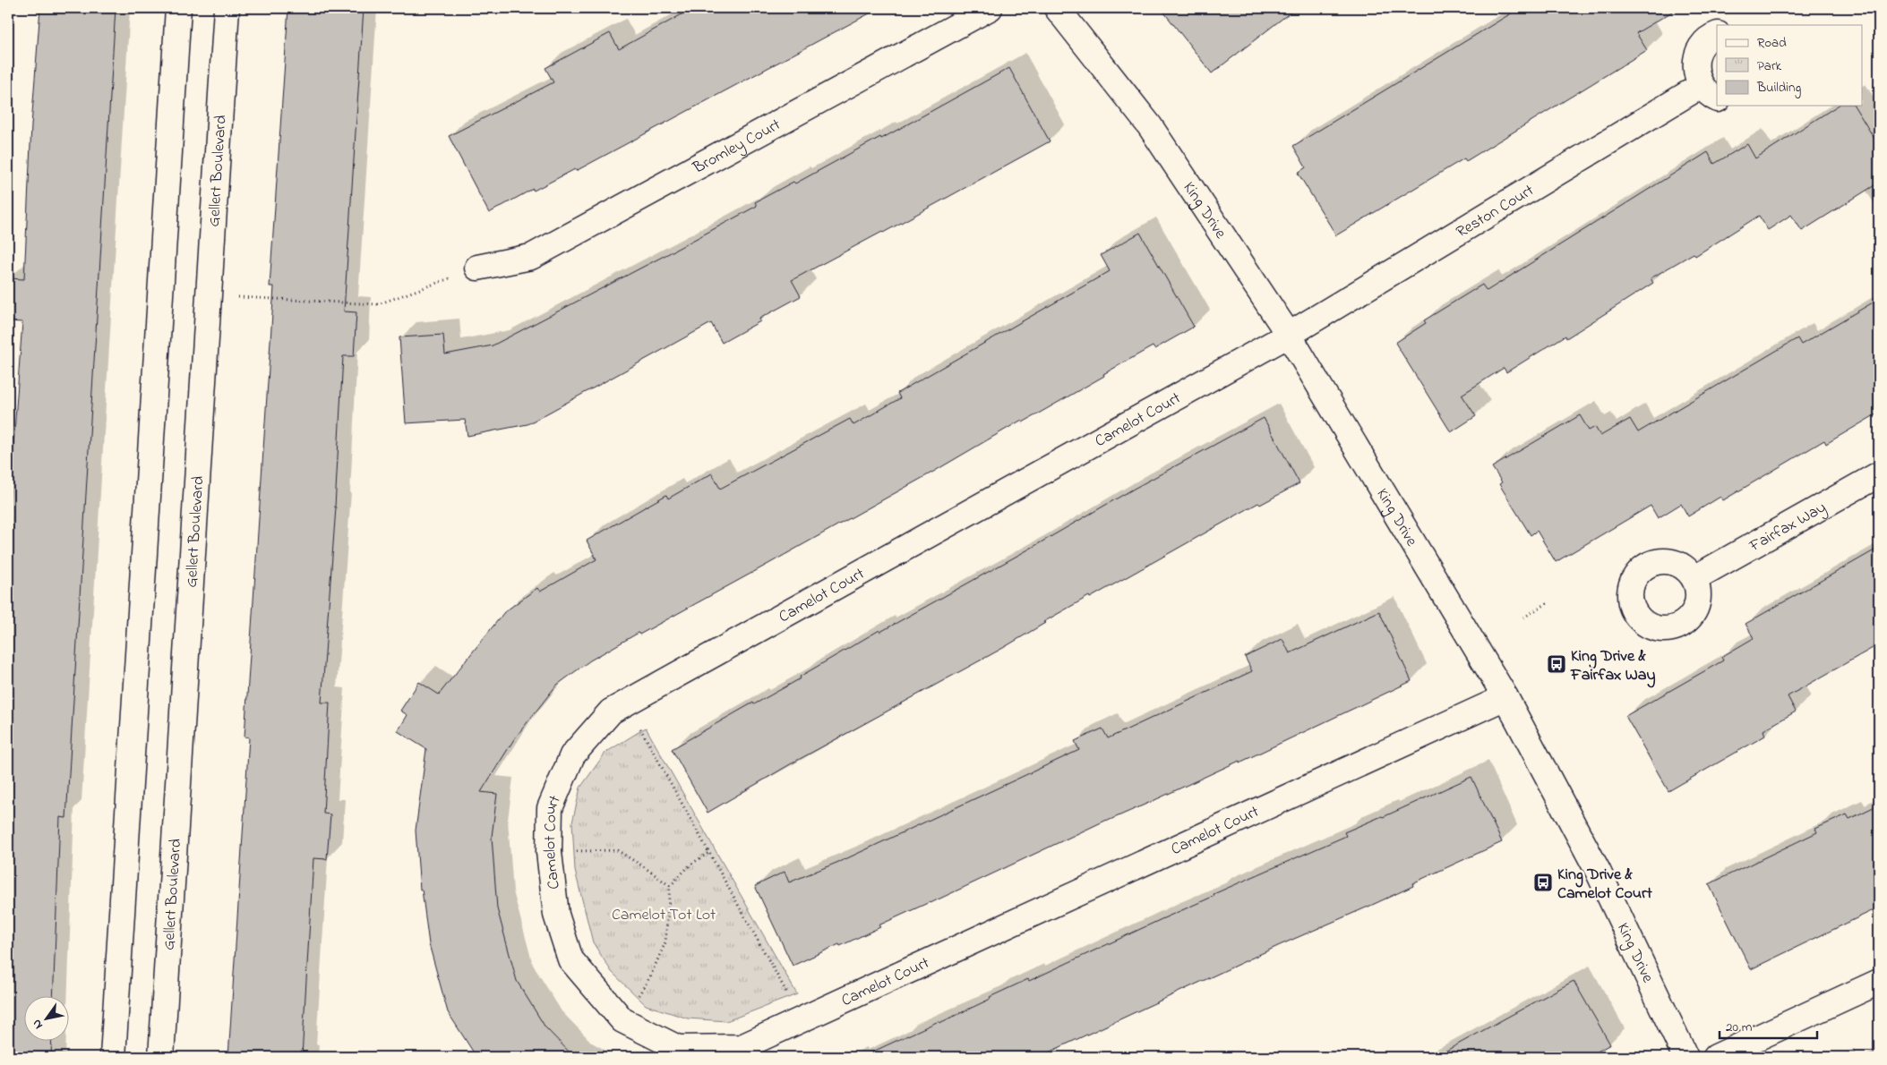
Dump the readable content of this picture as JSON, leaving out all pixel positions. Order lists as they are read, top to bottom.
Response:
{
  "streets": {
    "street": [
      "Bromley Court",
      "Gellert Boulevard",
      "King Drive",
      "Reston Court",
      "Camelot Court",
      "Fairfax Way"
    ]
  },
  "crossings": [
    ["King Drive", "Reston Court"],
    ["King Drive", "Camelot Court"],
    ["Reston Court", "Camelot Court"]
  ],
  "parks": ["Camelot Tot Lot"],
  "places": {
    "bus stop": ["King Drive & Fairfax Way", "King Drive & Camelot Court"]
  },
  "legend": ["Road", "Park", "Building"],
  "scale_bar": "20 m",
  "north": "bottom left"
}
